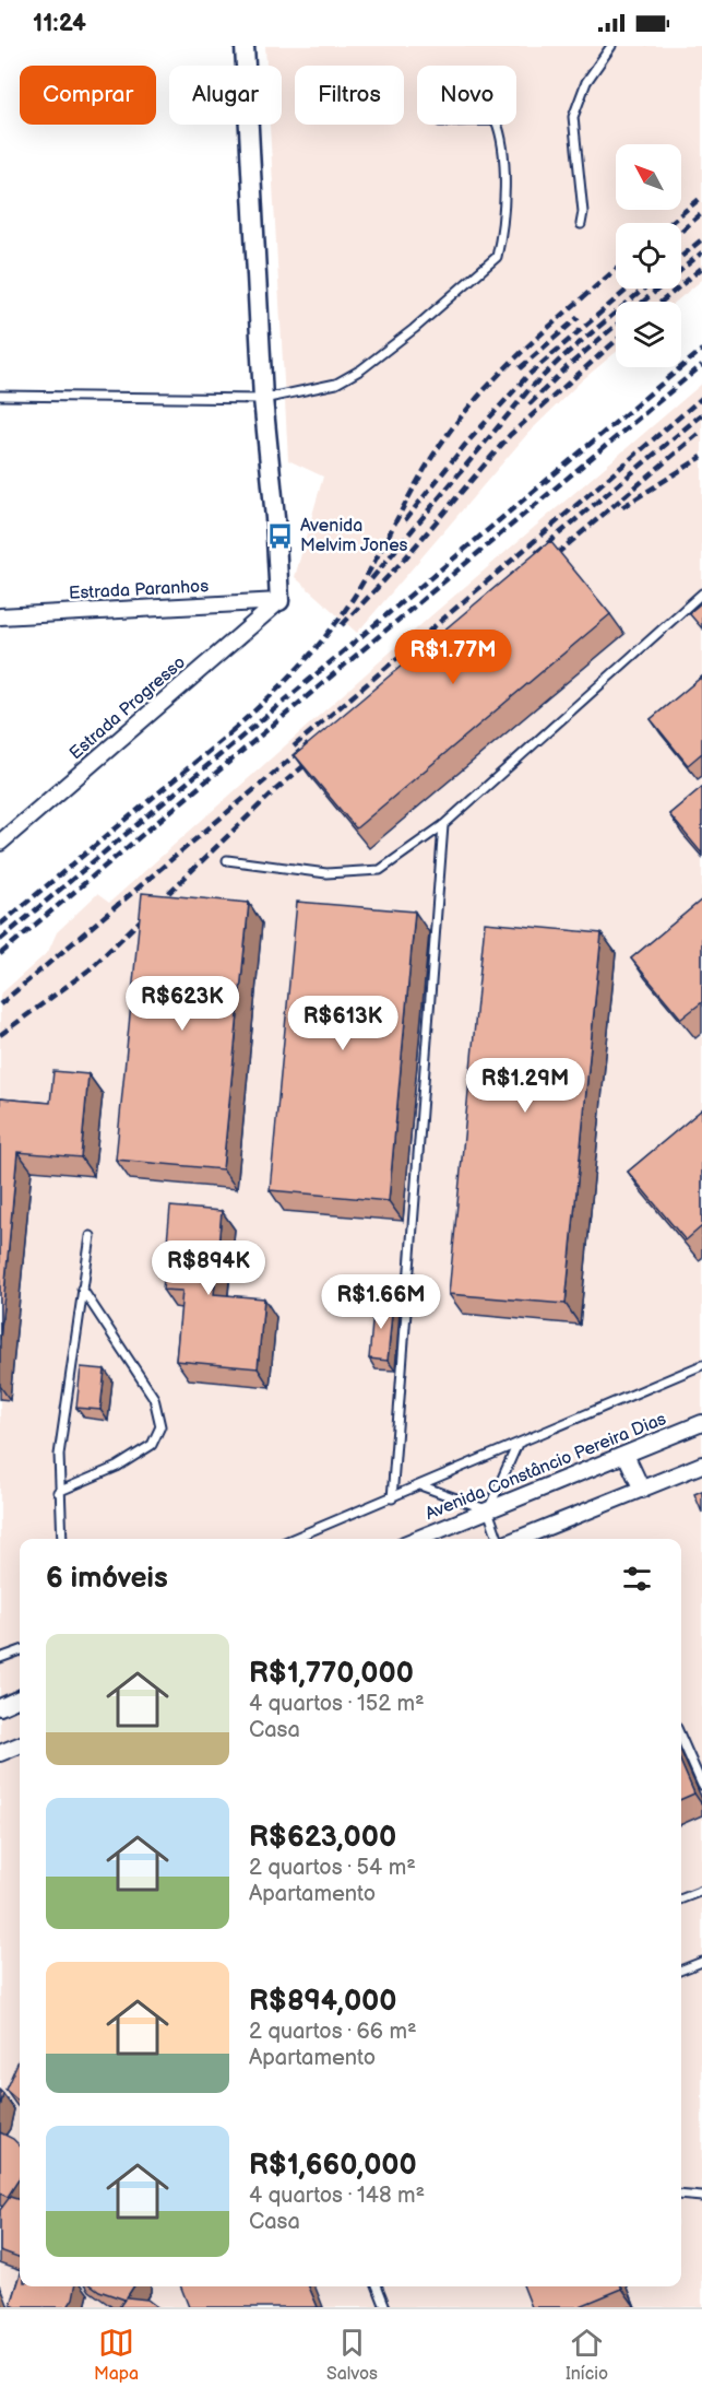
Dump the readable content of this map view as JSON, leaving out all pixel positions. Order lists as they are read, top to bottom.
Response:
{
  "streets": {
    "street": ["Estrada Paranhos", "Estrada Progresso", "Avenida Constâncio Pereira Dias"]
  },
  "crossings": [
    ["Estrada Paranhos", "Estrada Progresso"]
  ],
  "places": {
    "bus stop": ["Avenida Melvim Jones"]
  },
  "north": "top left",
  "page": {
    "status": "11:24",
    "chip": [
      "Comprar",
      "Alugar",
      "Filtros",
      "Novo"
    ],
    "price": [
      "R$1.77M",
      "R$623K",
      "R$613K",
      "R$1.29M",
      "R$894K",
      "R$1.66M"
    ],
    "heading": "6 imóveis",
    "list": [
      {
        "name": "R$1,770,000",
        "note": "4 quartos · 152 m² · Casa"
      },
      {
        "name": "R$623,000",
        "note": "2 quartos · 54 m² · Apartamento"
      },
      {
        "name": "R$894,000",
        "note": "2 quartos · 66 m² · Apartamento"
      },
      {
        "name": "R$1,660,000",
        "note": "4 quartos · 148 m² · Casa"
      }
    ],
    "tabs": ["Mapa", "Salvos", "Início"]
  }
}
